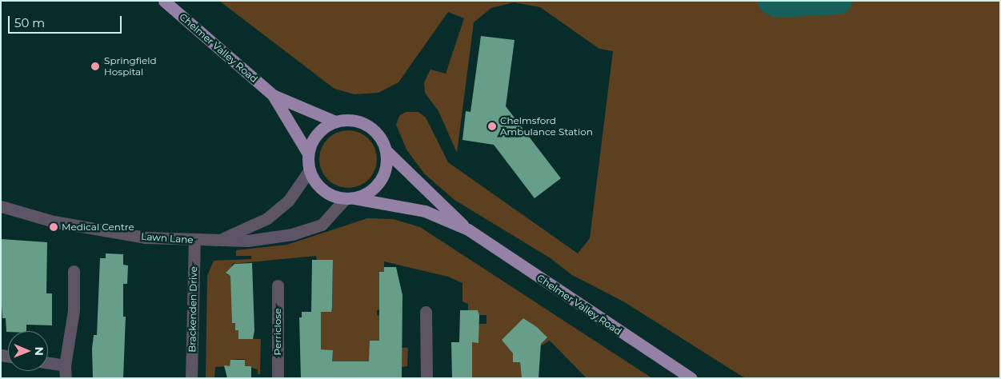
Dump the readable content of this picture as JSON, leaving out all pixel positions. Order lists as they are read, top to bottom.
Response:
{
  "streets": {
    "main road": ["Chelmer Valley Road"],
    "street": ["Lawn Lane", "Brackenden Drive", "Perriclose"]
  },
  "crossings": [
    ["Chelmer Valley Road", "Lawn Lane"],
    ["Lawn Lane", "Brackenden Drive"]
  ],
  "places": ["Springfield Hospital", "Chelmsford Ambulance Station", "Medical Centre"],
  "scale_bar": "50 m",
  "north": "right"
}
